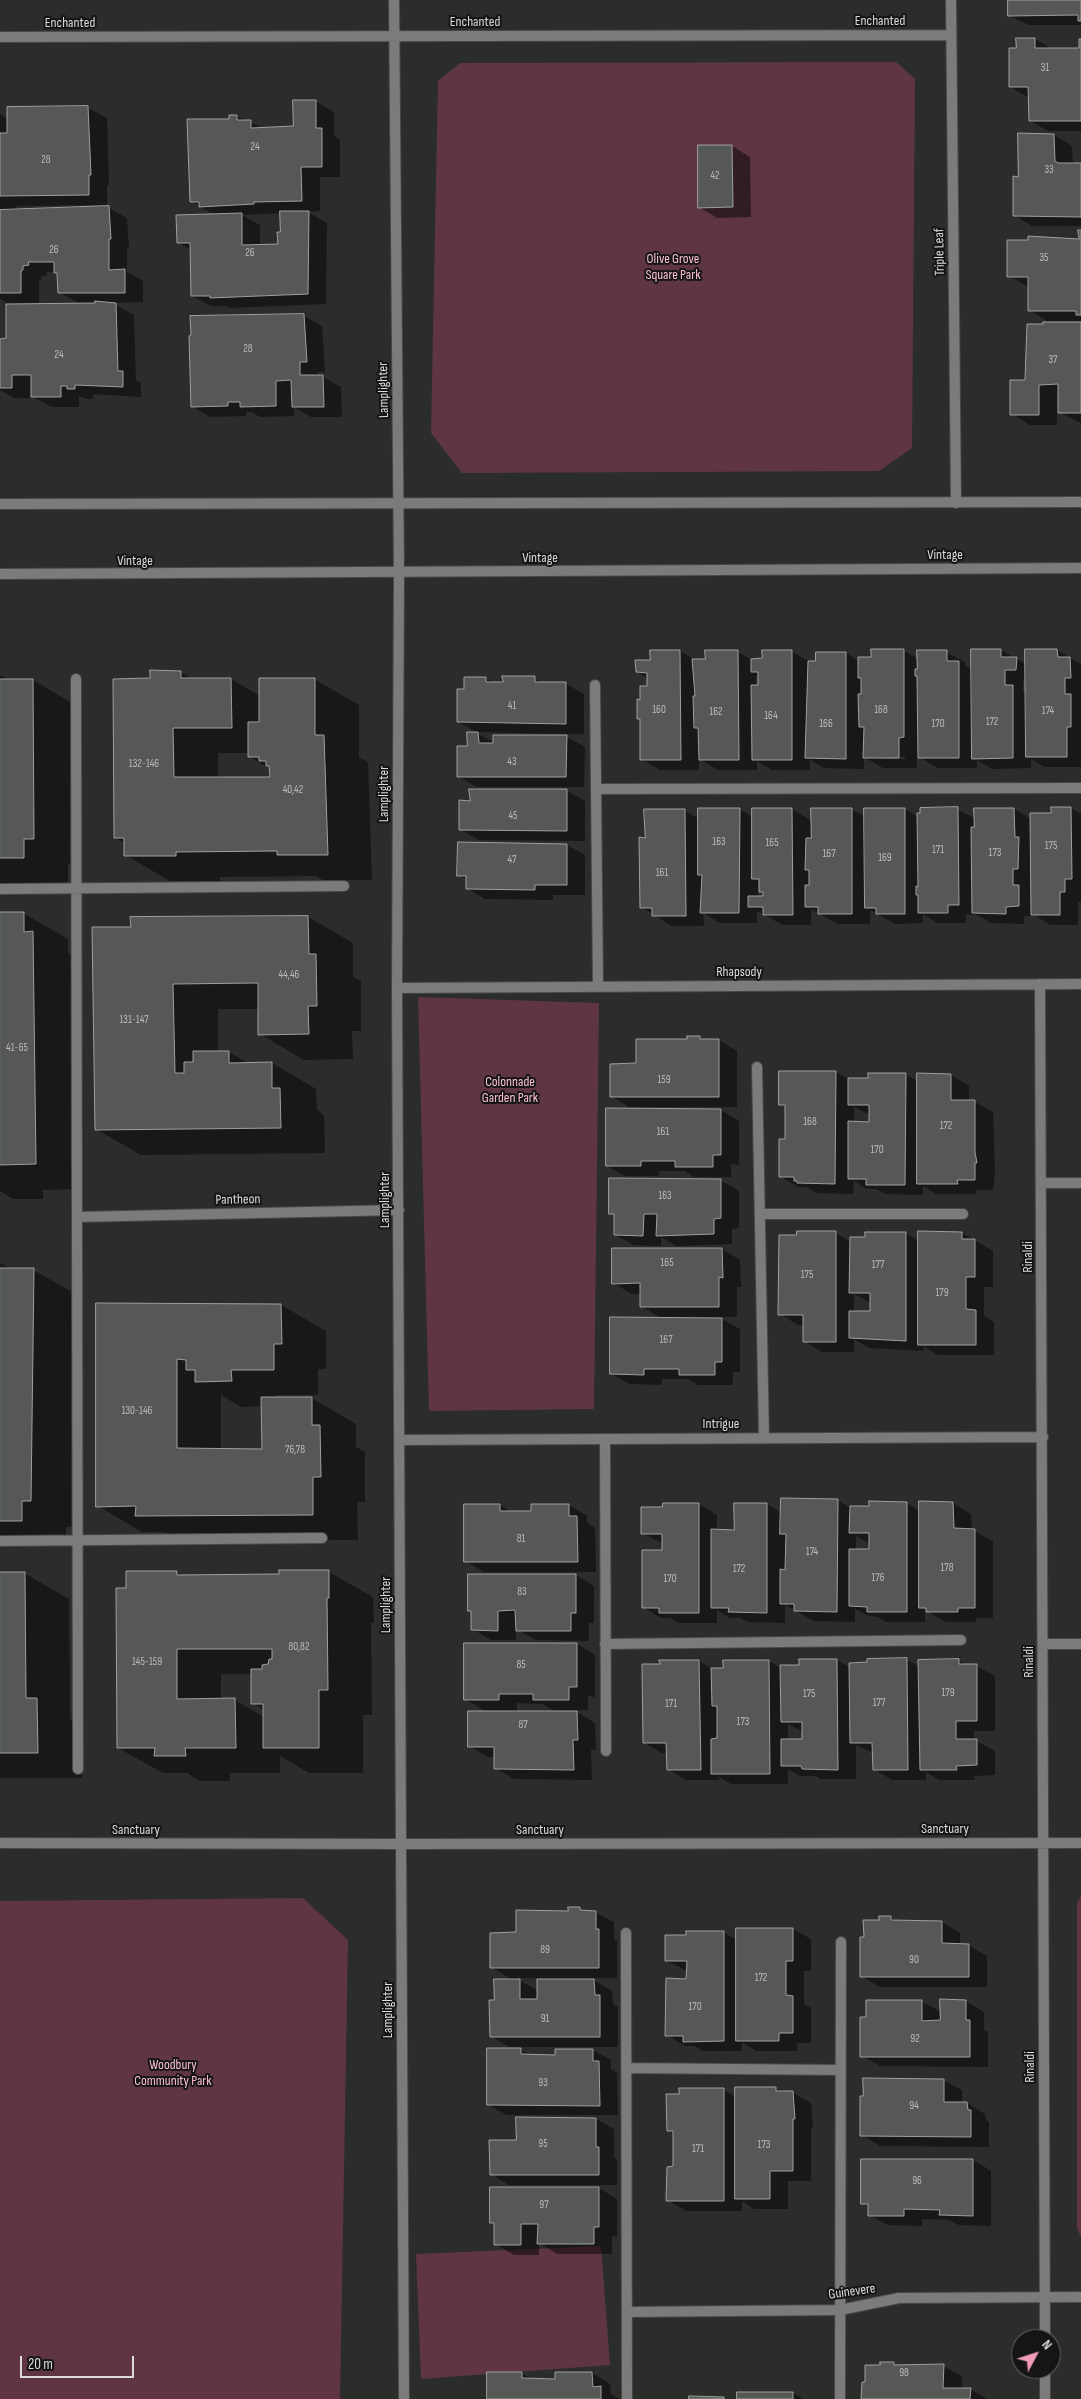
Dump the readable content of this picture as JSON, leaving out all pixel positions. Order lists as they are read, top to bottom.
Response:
{
  "streets": {
    "street": [
      "Enchanted",
      "Triple Leaf",
      "Lamplighter",
      "Vintage",
      "Rhapsody",
      "Pantheon",
      "Rinaldi",
      "Intrigue",
      "Sanctuary",
      "Guinevere"
    ]
  },
  "crossings": [
    ["Enchanted", "Triple Leaf"],
    ["Enchanted", "Lamplighter"],
    ["Lamplighter", "Vintage"],
    ["Lamplighter", "Rhapsody"],
    ["Lamplighter", "Pantheon"],
    ["Lamplighter", "Intrigue"],
    ["Lamplighter", "Sanctuary"],
    ["Rhapsody", "Rinaldi"],
    ["Rinaldi", "Intrigue"],
    ["Rinaldi", "Sanctuary"],
    ["Rinaldi", "Guinevere"]
  ],
  "parks": ["Olive Grove Square Park", "Colonnade Garden Park", "Woodbury Community Park"],
  "house_numbers": [
    "31",
    "24",
    "28",
    "33",
    "42",
    "26",
    "26",
    "35",
    "28",
    "24",
    "37",
    "41",
    "160",
    "168",
    "174",
    "162",
    "164",
    "172",
    "166",
    "170",
    "43",
    "132-146",
    "40,42",
    "45",
    "163",
    "165",
    "175",
    "171",
    "173",
    "167",
    "169",
    "47",
    "161",
    "44,46",
    "131-147",
    "41-65",
    "159",
    "168",
    "172",
    "161",
    "170",
    "163",
    "165",
    "177",
    "175",
    "179",
    "167",
    "130-146",
    "76,78",
    "81",
    "174",
    "178",
    "172",
    "176",
    "170",
    "83",
    "80,82",
    "145-159",
    "85",
    "179",
    "175",
    "177",
    "171",
    "173",
    "87",
    "89",
    "90",
    "172",
    "170",
    "91",
    "92",
    "93",
    "94",
    "95",
    "173",
    "171",
    "96",
    "97",
    "98"
  ],
  "scale_bar": "20 m",
  "north": "top right"
}
